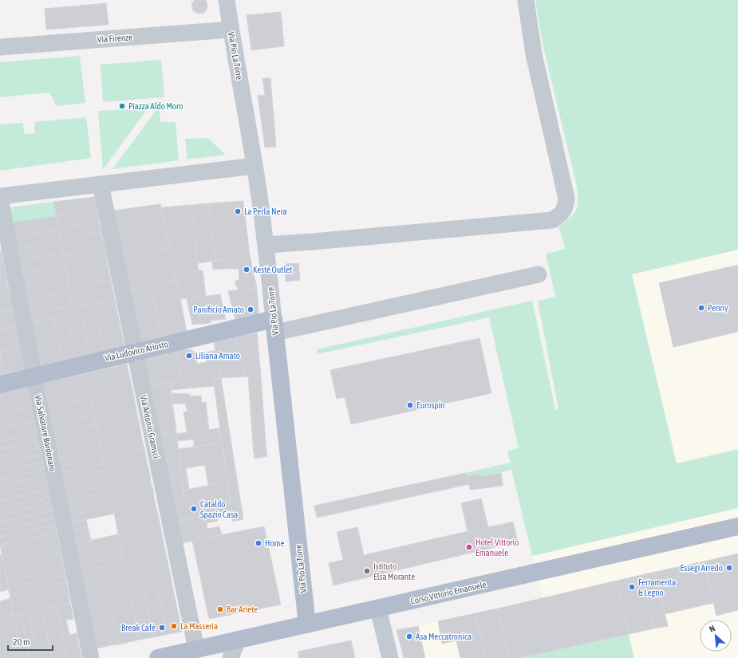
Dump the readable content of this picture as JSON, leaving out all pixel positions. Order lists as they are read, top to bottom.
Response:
{
  "streets": {
    "main road": ["Via Pio La Torre", "Via Ludovico Ariosto", "Corso Vittorio Emanuele"],
    "street": ["Via Firenze", "Via Antonio Gramsci", "Via Salvatore Bordonaro"]
  },
  "crossings": [
    ["Via Firenze", "Via Pio La Torre"],
    ["Via Pio La Torre", "Via Ludovico Ariosto"],
    ["Via Pio La Torre", "Corso Vittorio Emanuele"],
    ["Via Ludovico Ariosto", "Via Antonio Gramsci"],
    ["Via Ludovico Ariosto", "Via Salvatore Bordonaro"],
    ["Via Antonio Gramsci", "Corso Vittorio Emanuele"]
  ],
  "places": [
    "Piazza Aldo Moro",
    "La Perla Nera",
    "Kestè Outlet",
    "Penny",
    "Panificio Amato",
    "Liliana Amato",
    "Eurospin",
    "Cataldo Spazio Casa",
    "Home",
    "Hotel Vittorio Emanuele",
    "Essegi Arredo",
    "Istituto Elsa Morante",
    "Ferramenta & Legno",
    "Bar Ariete",
    "La Masseria",
    "Break Cafè",
    "Asa Meccatronica"
  ],
  "scale_bar": "20 m",
  "north": "top left"
}
